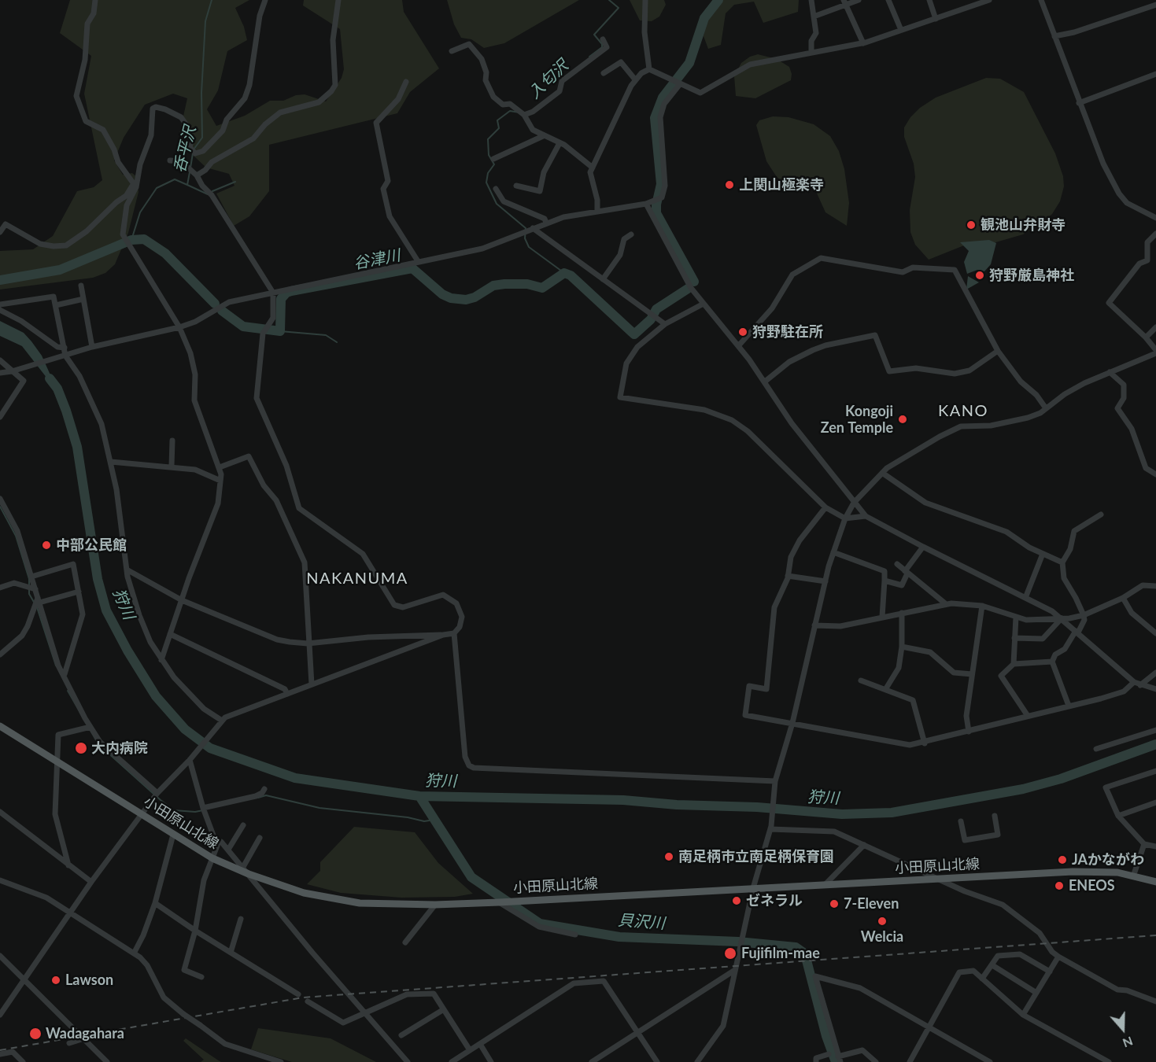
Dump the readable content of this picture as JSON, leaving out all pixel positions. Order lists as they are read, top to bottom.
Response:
{
  "streets": {
    "main road": ["小田原山北線"]
  },
  "districts": ["KANO", "NAKANUMA"],
  "water": [
    "入匂沢",
    "呑平沢",
    "谷津川",
    "狩川",
    "貝沢川"
  ],
  "places": [
    "上関山極楽寺",
    "観池山弁財寺",
    "狩野厳島神社",
    "狩野駐在所",
    "Kongoji Zen Temple",
    "中部公民館",
    "大内病院",
    "南足柄市立南足柄保育園",
    "JAかながわ",
    "ENEOS",
    "ゼネラル",
    "7-Eleven",
    "Welcia",
    "Fujifilm-mae",
    "Lawson",
    "Wadagahara"
  ],
  "north": "bottom"
}
